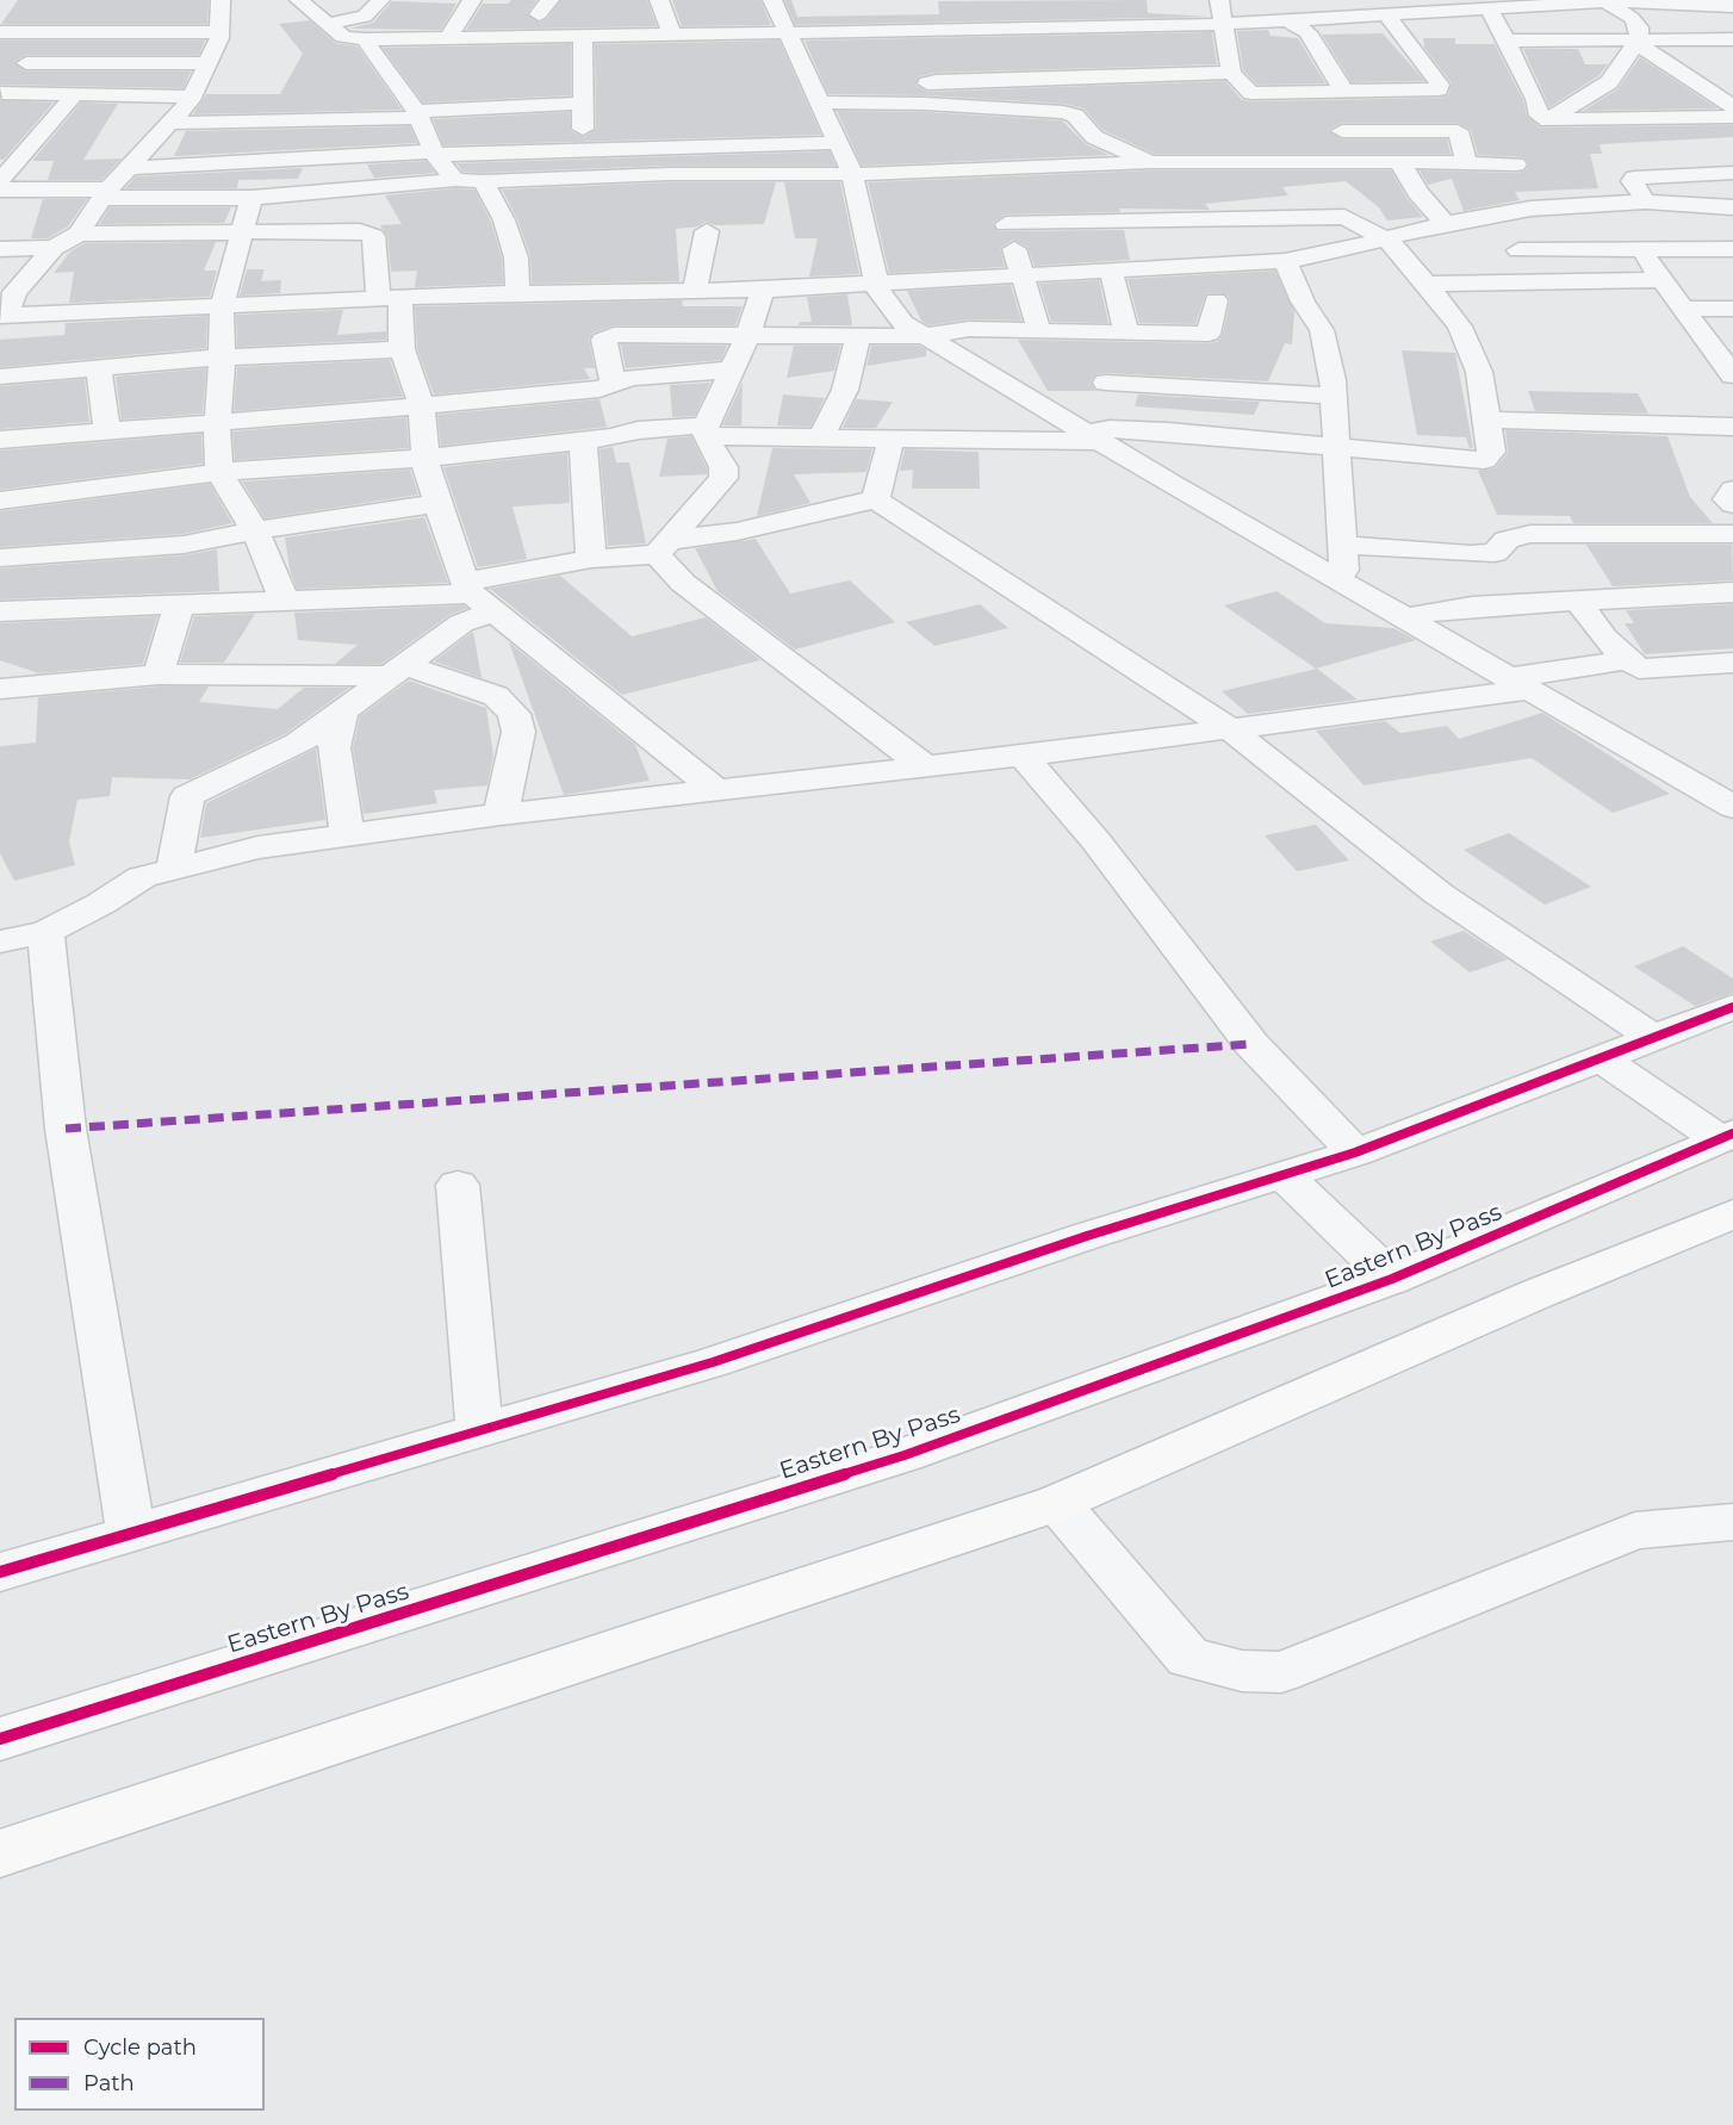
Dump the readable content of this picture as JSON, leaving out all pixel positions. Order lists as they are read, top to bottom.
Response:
{
  "streets": {
    "main road": ["Eastern By Pass"]
  },
  "legend": ["Cycle path", "Path"]
}
